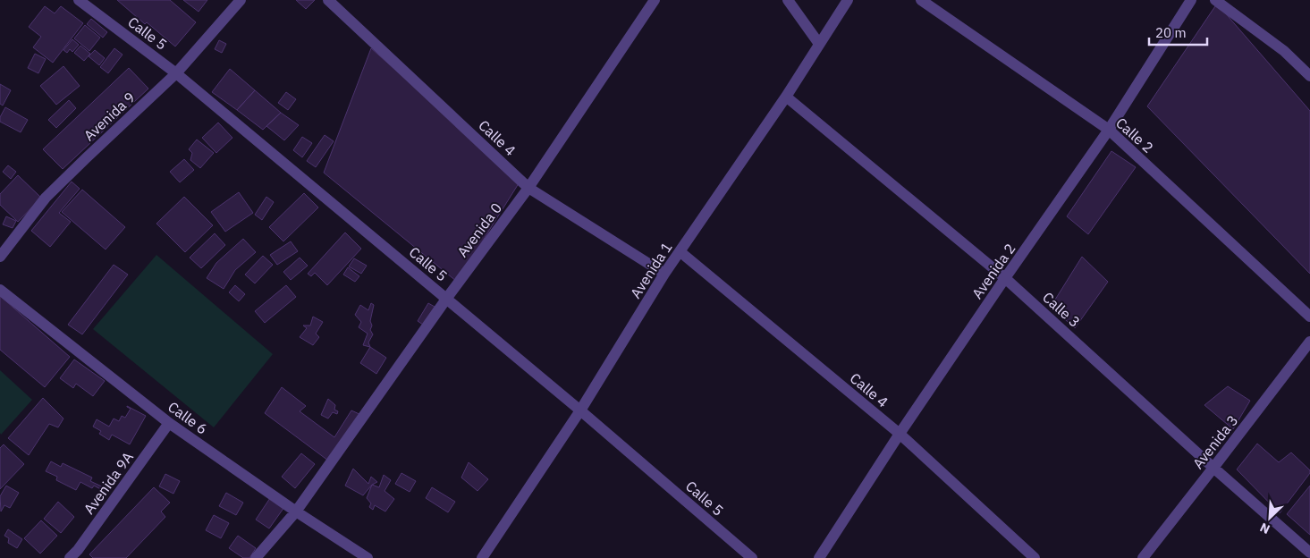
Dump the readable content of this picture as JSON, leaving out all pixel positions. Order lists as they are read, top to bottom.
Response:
{
  "streets": {
    "street": [
      "Calle 5",
      "Avenida 9",
      "Calle 2",
      "Calle 4",
      "Avenida 0",
      "Avenida 1",
      "Avenida 2",
      "Calle 3",
      "Calle 6",
      "Avenida 3",
      "Avenida 9A"
    ]
  },
  "crossings": [
    ["Calle 5", "Avenida 9"],
    ["Calle 5", "Avenida 0"],
    ["Calle 5", "Avenida 1"],
    ["Calle 2", "Avenida 2"],
    ["Calle 4", "Avenida 0"],
    ["Calle 4", "Avenida 1"],
    ["Calle 4", "Avenida 2"],
    ["Avenida 0", "Calle 6"],
    ["Avenida 1", "Calle 3"],
    ["Avenida 2", "Calle 3"],
    ["Calle 3", "Avenida 3"],
    ["Calle 6", "Avenida 9A"]
  ],
  "scale_bar": "20 m",
  "north": "bottom left"
}
